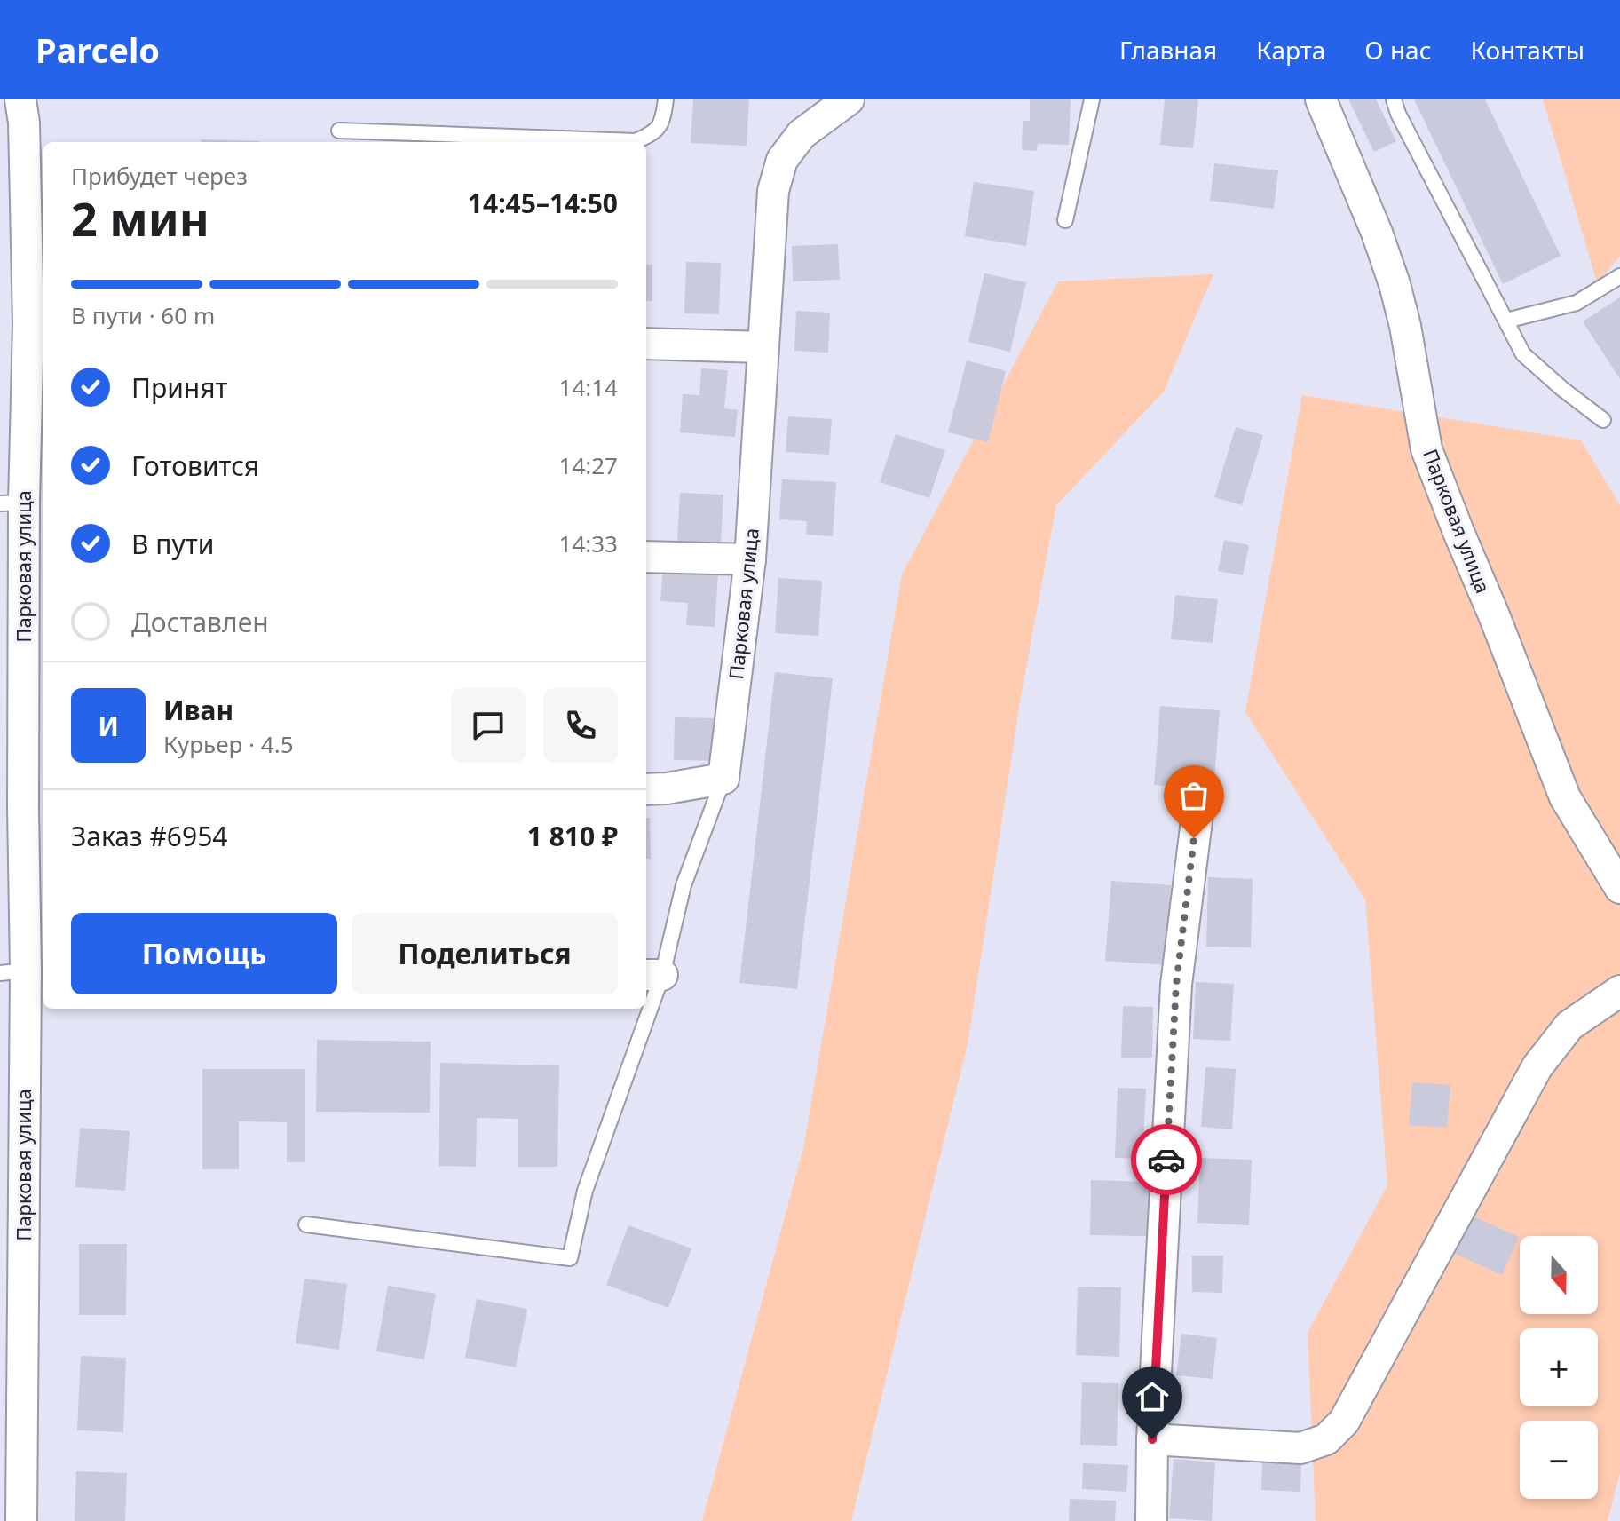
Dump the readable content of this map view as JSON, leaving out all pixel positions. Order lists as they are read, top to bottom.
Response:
{
  "streets": {
    "street": ["Парковая улица"]
  },
  "north": "bottom",
  "page": {
    "header": "Parcelo",
    "nav": [
      "Главная",
      "Карта",
      "О нас",
      "Контакты"
    ],
    "heading": ["2 мин", "Прибудет через", "14:45–14:50"],
    "panel": [
      "Иван",
      "Курьер · 4.5",
      "Заказ #6954",
      "1 810 ₽"
    ],
    "bar": "В пути · 60 m",
    "list": [
      ["Принят", "14:14"],
      ["Готовится", "14:27"],
      ["В пути", "14:33"],
      "Доставлен"
    ],
    "round": "И",
    "buttons": ["Помощь", "Поделиться"],
    "map_buttons": ["+", "−"]
  }
}
